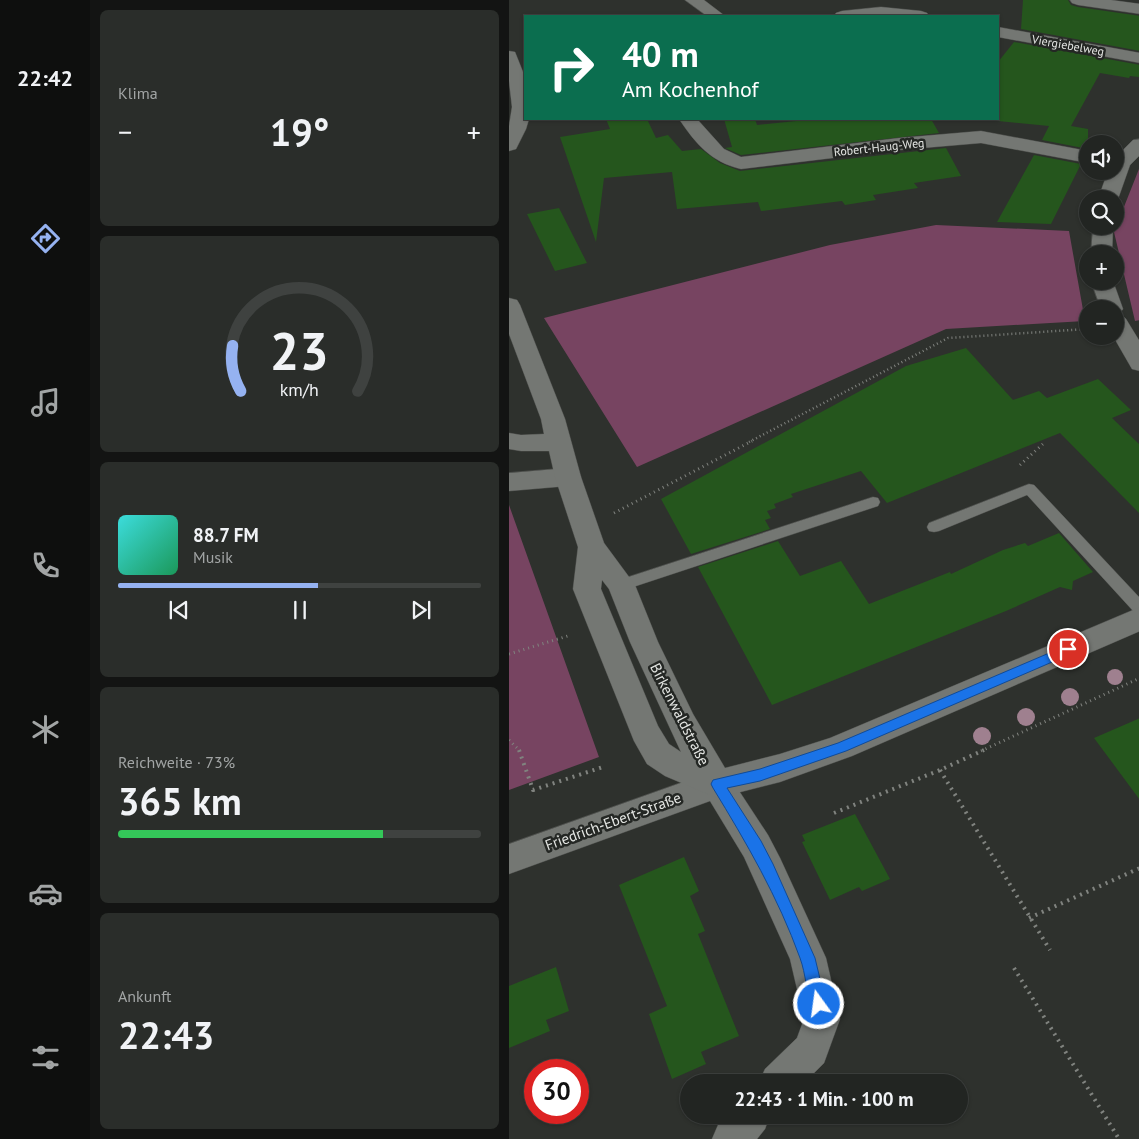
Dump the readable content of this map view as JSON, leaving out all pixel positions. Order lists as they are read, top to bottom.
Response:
{
  "streets": {
    "street": [
      "Viergiebelweg",
      "Robert-Haug-Weg",
      "Birkenwaldstraße",
      "Friedrich-Ebert-Straße"
    ]
  },
  "crossings": [
    ["Birkenwaldstraße", "Friedrich-Ebert-Straße"]
  ],
  "page": {
    "tabs": "22:42",
    "tile": [
      "Klima",
      ["Reichweite · 73%", "365 km"],
      ["Ankunft", "22:43"]
    ],
    "turn": ["40 m", "Am Kochenhof"],
    "heat": ["−", "19°", "+"],
    "map_buttons": ["+", "−"],
    "song": ["88.7 FM", "Musik"],
    "limit": "30",
    "trip": "22:43 · 1 Min. · 100 m",
    "gauge": ["23", "km/h"]
  }
}
